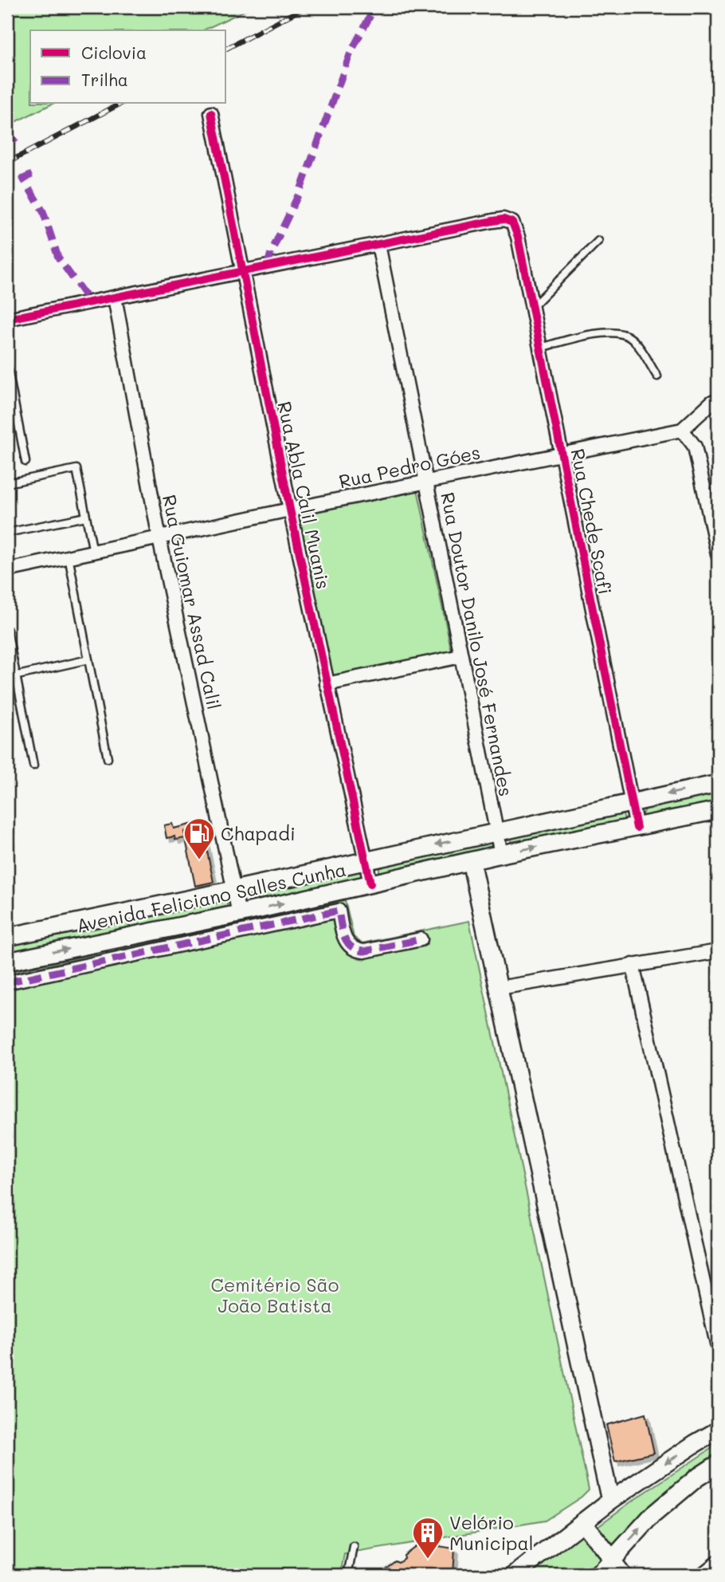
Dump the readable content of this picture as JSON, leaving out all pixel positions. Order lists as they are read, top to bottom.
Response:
{
  "streets": {
    "main road": ["Avenida Feliciano Salles Cunha"],
    "street": [
      "Rua Pedro Góes",
      "Rua Abla Calil Muanis",
      "Rua Chede Scafi",
      "Rua Guiomar Assad Calil",
      "Rua Doutor Danilo José Fernandes"
    ]
  },
  "crossings": [
    ["Rua Pedro Góes", "Rua Abla Calil Muanis"],
    ["Rua Pedro Góes", "Rua Chede Scafi"],
    ["Rua Pedro Góes", "Rua Guiomar Assad Calil"],
    ["Rua Pedro Góes", "Rua Doutor Danilo José Fernandes"],
    ["Rua Abla Calil Muanis", "Avenida Feliciano Salles Cunha"],
    ["Rua Chede Scafi", "Rua Doutor Danilo José Fernandes"],
    ["Rua Chede Scafi", "Avenida Feliciano Salles Cunha"],
    ["Rua Guiomar Assad Calil", "Avenida Feliciano Salles Cunha"],
    ["Rua Doutor Danilo José Fernandes", "Avenida Feliciano Salles Cunha"]
  ],
  "parks": ["Cemitério São João Batista"],
  "places": {
    "fuel station": ["Chapadi"],
    "building": ["Velório Municipal"]
  },
  "legend": ["Ciclovia", "Trilha"]
}
